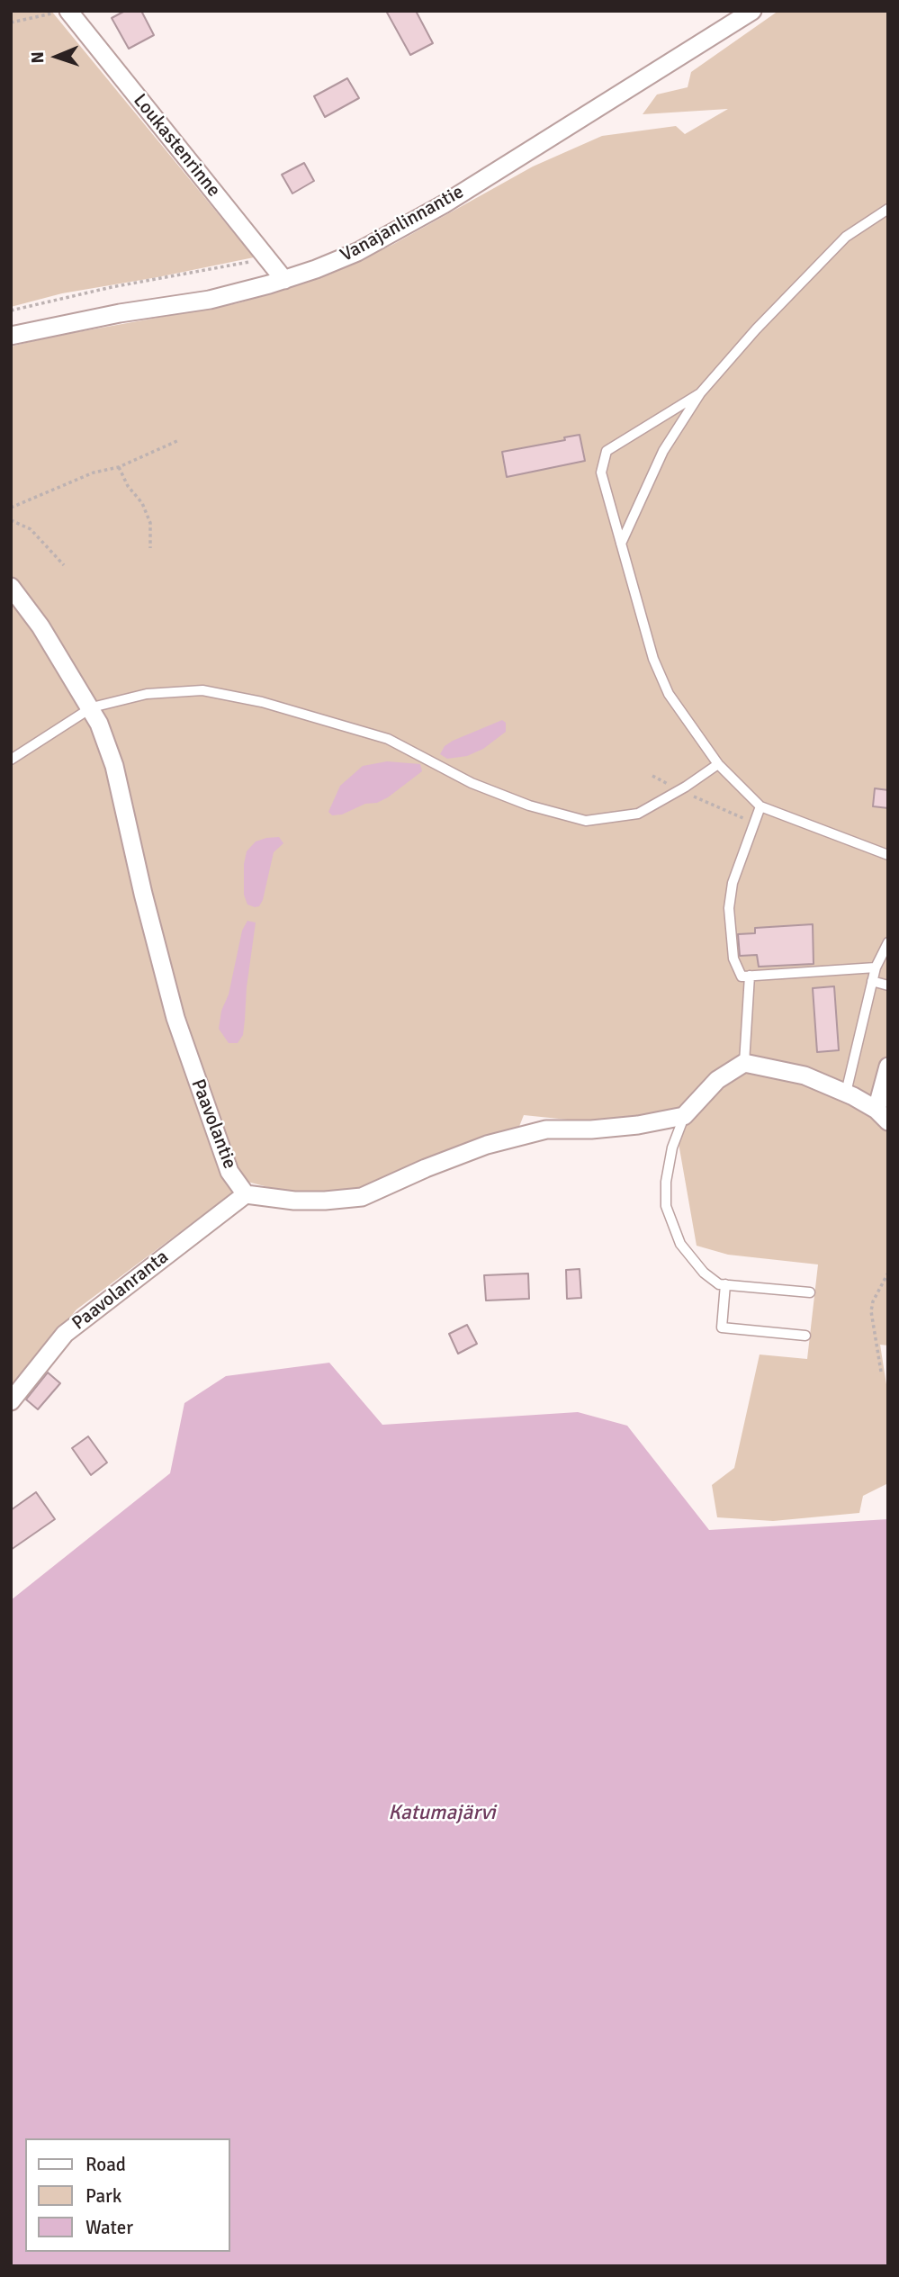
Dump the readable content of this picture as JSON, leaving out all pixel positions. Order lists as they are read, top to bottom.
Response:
{
  "streets": {
    "street": [
      "Loukastenrinne",
      "Vanajanlinnantie",
      "Paavolantie",
      "Paavolanranta"
    ]
  },
  "crossings": [
    ["Loukastenrinne", "Vanajanlinnantie"],
    ["Paavolantie", "Paavolanranta"]
  ],
  "water": ["Katumajärvi"],
  "legend": ["Road", "Park", "Water"],
  "north": "left"
}
